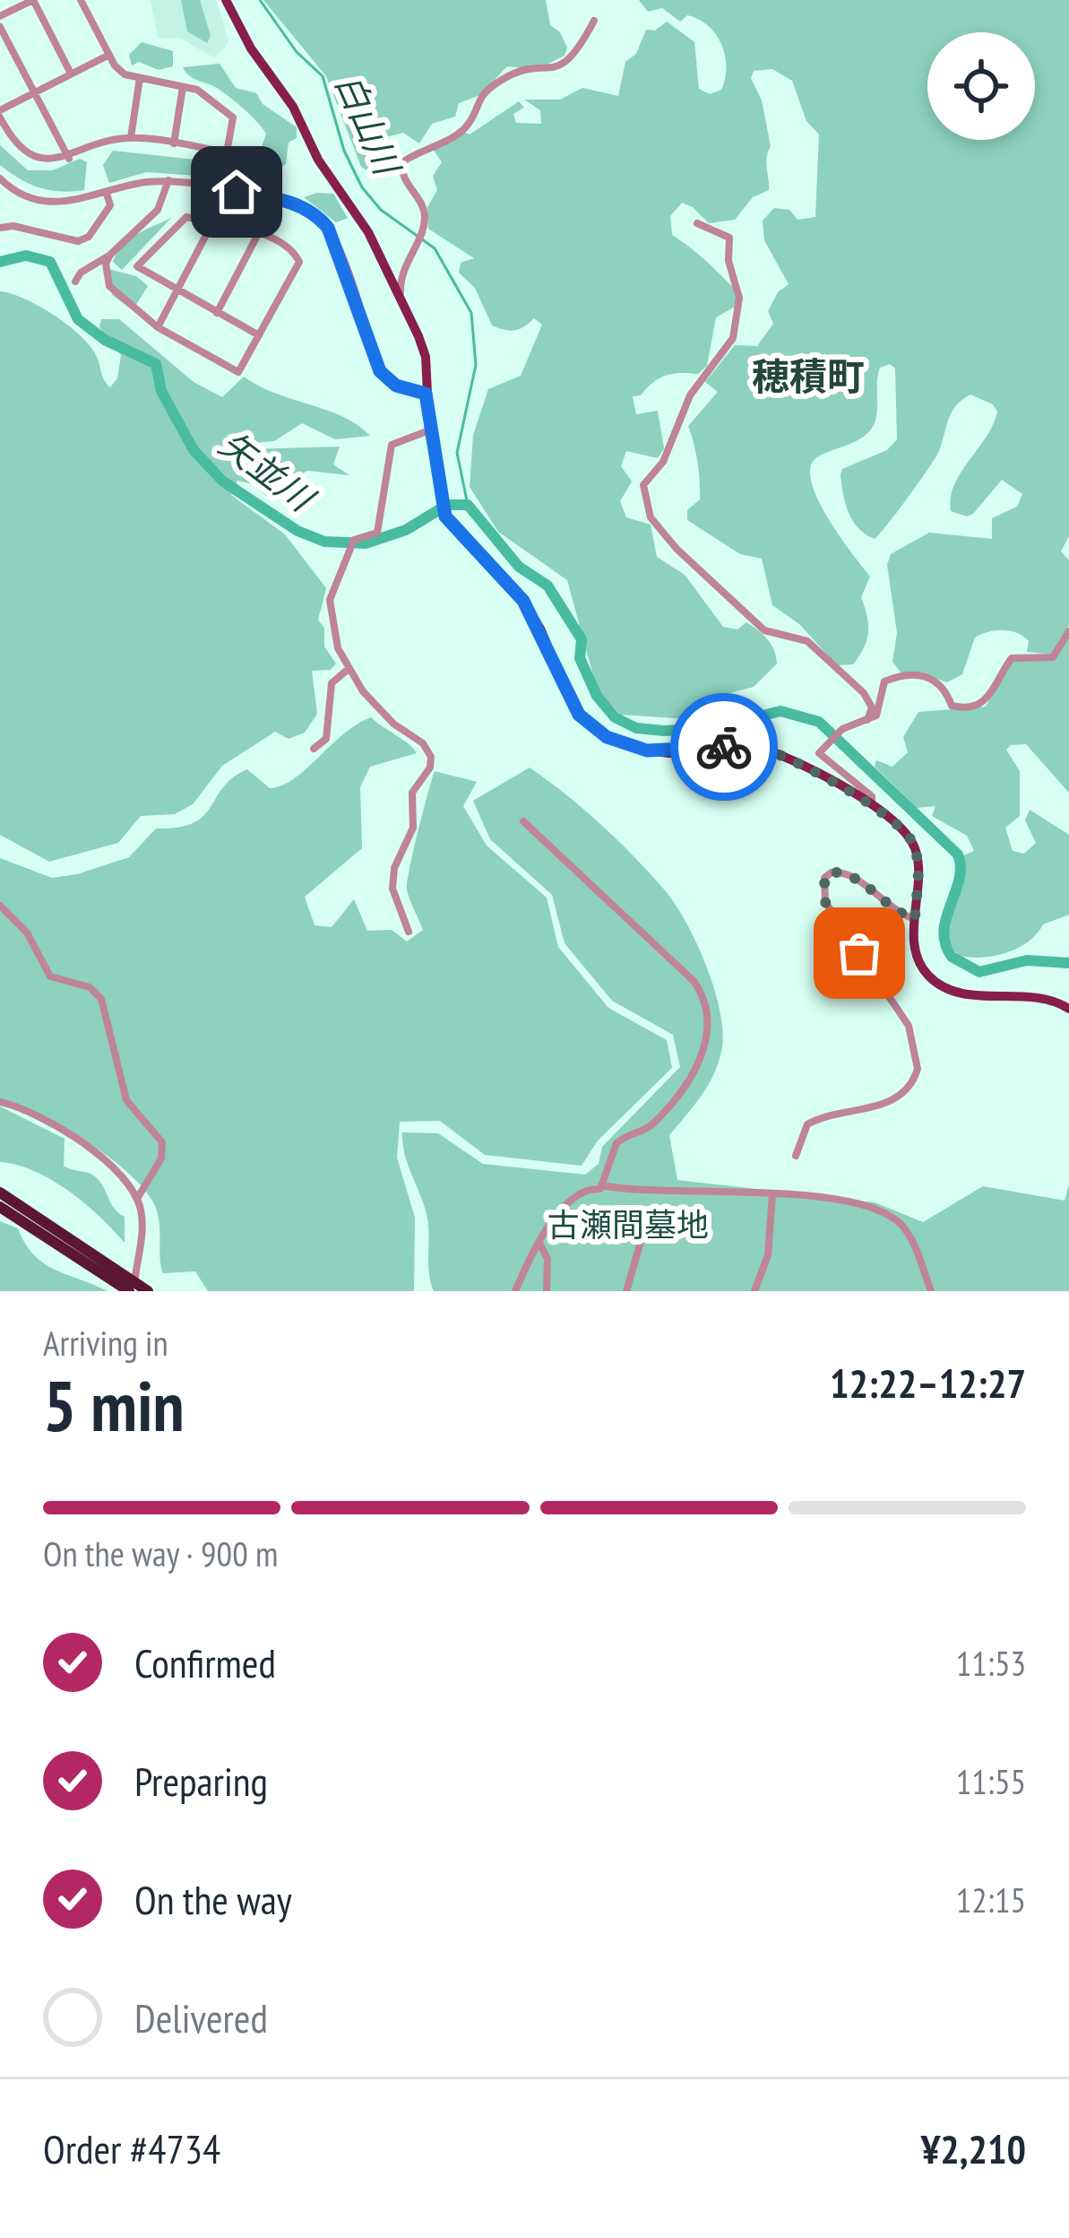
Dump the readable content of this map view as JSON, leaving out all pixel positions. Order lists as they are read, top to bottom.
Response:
{
  "districts": ["穂積町"],
  "water": ["白山川", "矢並川"],
  "parks": ["古瀬間墓地"],
  "page": {
    "heading": ["5 min", "Arriving in", "12:22–12:27"],
    "panel": ["Order #4734", "¥2,210"],
    "bar": "On the way · 900 m",
    "list": [
      ["Confirmed", "11:53"],
      ["Preparing", "11:55"],
      ["On the way", "12:15"],
      "Delivered"
    ]
  }
}
